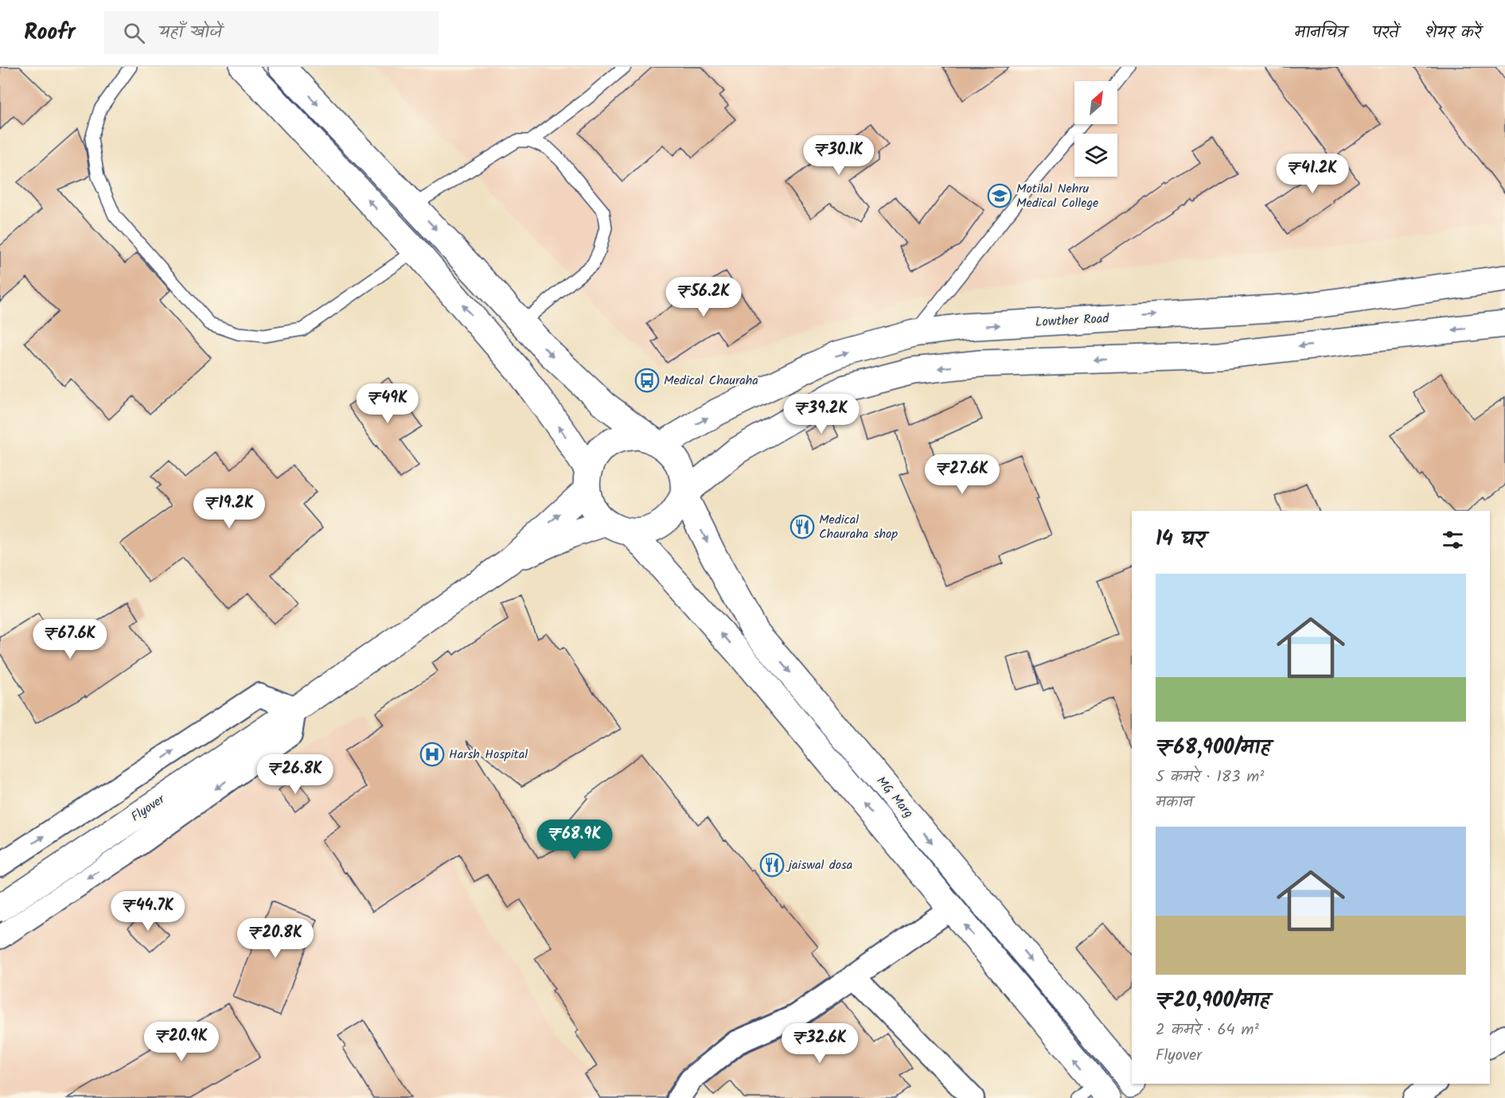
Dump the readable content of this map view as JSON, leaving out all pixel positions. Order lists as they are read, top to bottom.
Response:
{
  "streets": {
    "main road": ["Lowther Road", "MG Marg", "Flyover"]
  },
  "crossings": [
    ["Lowther Road", "MG Marg"]
  ],
  "places": {
    "school or university": ["Motilal Nehru Medical College"],
    "bus stop": ["Medical Chauraha"],
    "restaurant": ["Medical Chauraha shop", "jaiswal dosa"],
    "hospital": ["Harsh Hospital"]
  },
  "north": "top right",
  "page": {
    "header": "Roofr",
    "search": "यहाँ खोजें",
    "nav": ["मानचित्र", "परतें", "शेयर करें"],
    "price": [
      "₹30.1K",
      "₹41.2K",
      "₹56.2K",
      "₹49K",
      "₹39.2K",
      "₹27.6K",
      "₹19.2K",
      "₹67.6K",
      "₹26.8K",
      "₹68.9K",
      "₹44.7K",
      "₹20.8K",
      "₹20.9K",
      "₹32.6K"
    ],
    "heading": "14 घर",
    "list": [
      {
        "name": "₹68,900/माह",
        "note": "5 कमरे · 183 m² · मकान"
      },
      {
        "name": "₹20,900/माह",
        "note": "2 कमरे · 64 m² · Flyover"
      }
    ]
  }
}
